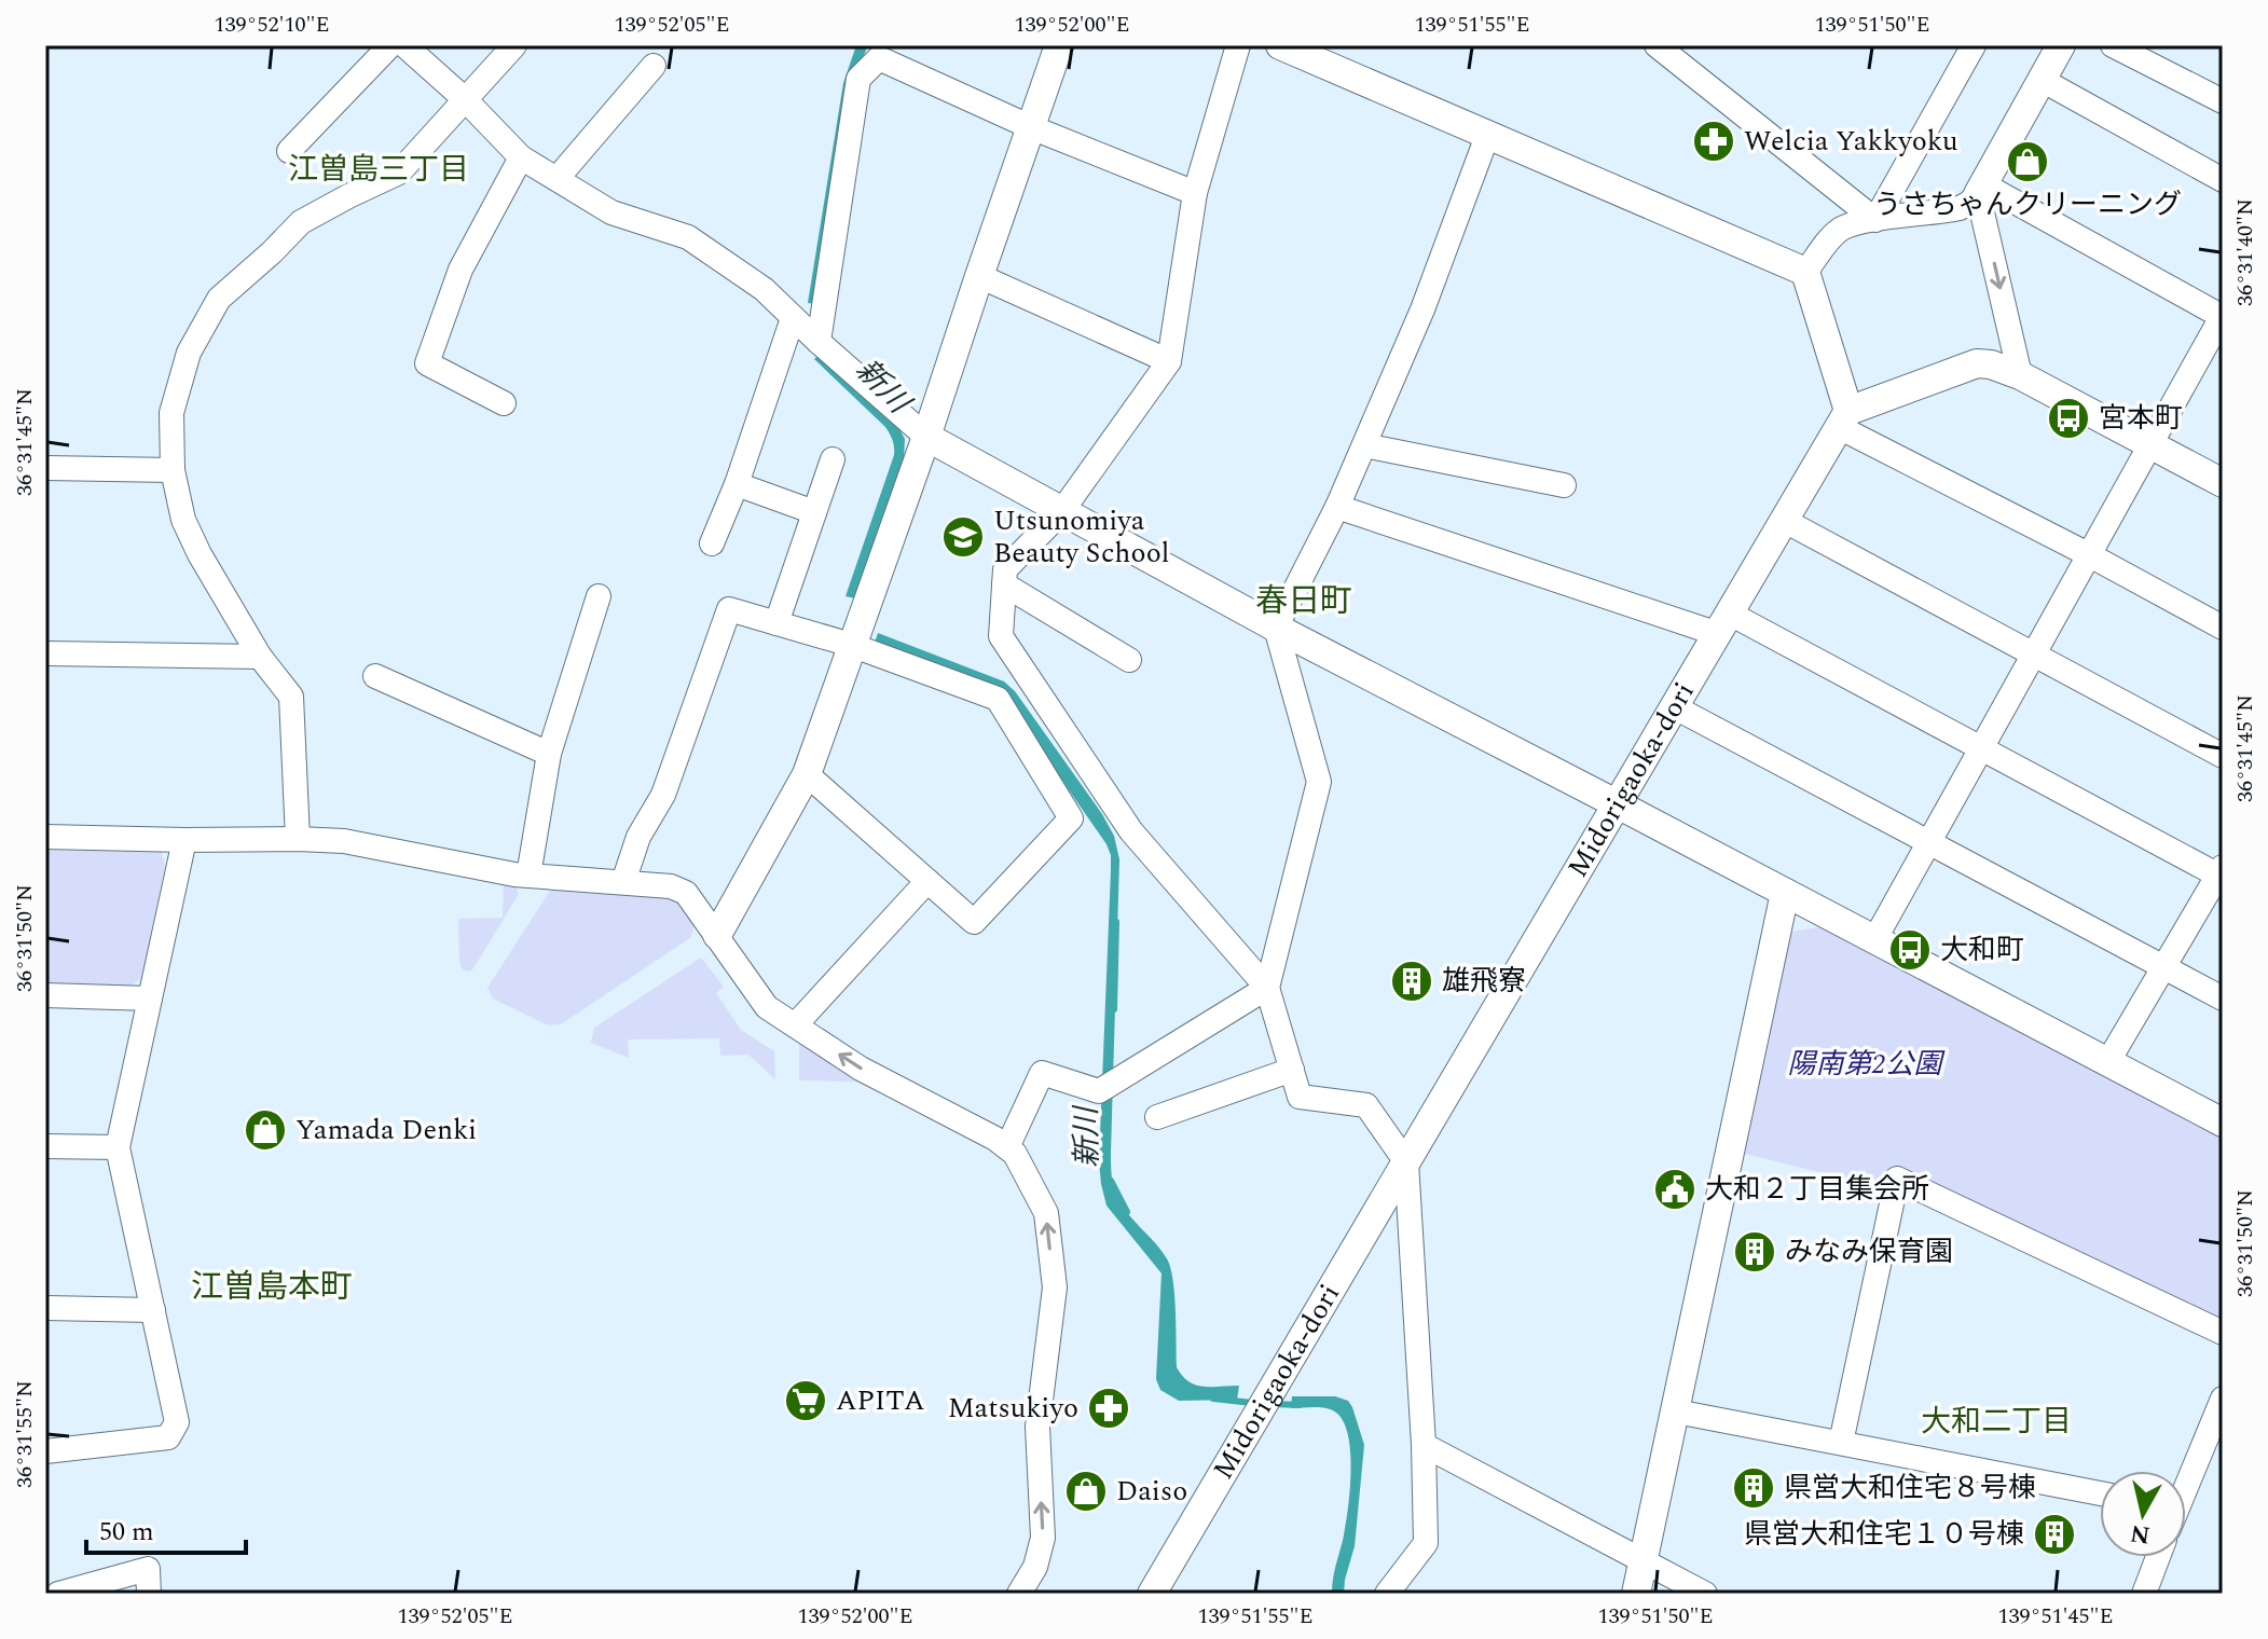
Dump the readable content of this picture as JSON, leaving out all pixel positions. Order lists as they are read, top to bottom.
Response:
{
  "streets": {
    "street": ["Midorigaoka-dori"]
  },
  "districts": [
    "江曽島三丁目",
    "春日町",
    "江曽島本町",
    "大和二丁目"
  ],
  "water": ["新川"],
  "parks": ["陽南第2公園"],
  "places": {
    "pharmacy": ["Welcia Yakkyoku", "Matsukiyo"],
    "shop": ["うさちゃんクリーニング", "Yamada Denki", "Daiso"],
    "bus stop": ["宮本町", "大和町"],
    "school or university": ["Utsunomiya Beauty School"],
    "building": [
      "雄飛寮",
      "みなみ保育園",
      "県営大和住宅８号棟",
      "県営大和住宅１０号棟"
    ],
    "public building": ["大和２丁目集会所"],
    "supermarket": ["APITA"]
  },
  "scale_bar": "50 m",
  "north": "bottom",
  "coordinates": [
    "139°52'10\"E",
    "139°52'05\"E",
    "139°52'00\"E",
    "139°51'55\"E",
    "139°51'50\"E",
    "36°31'40\"N",
    "36°31'45\"N",
    "36°31'50\"N",
    "36°31'55\"N",
    "139°51'45\"E"
  ]
}
